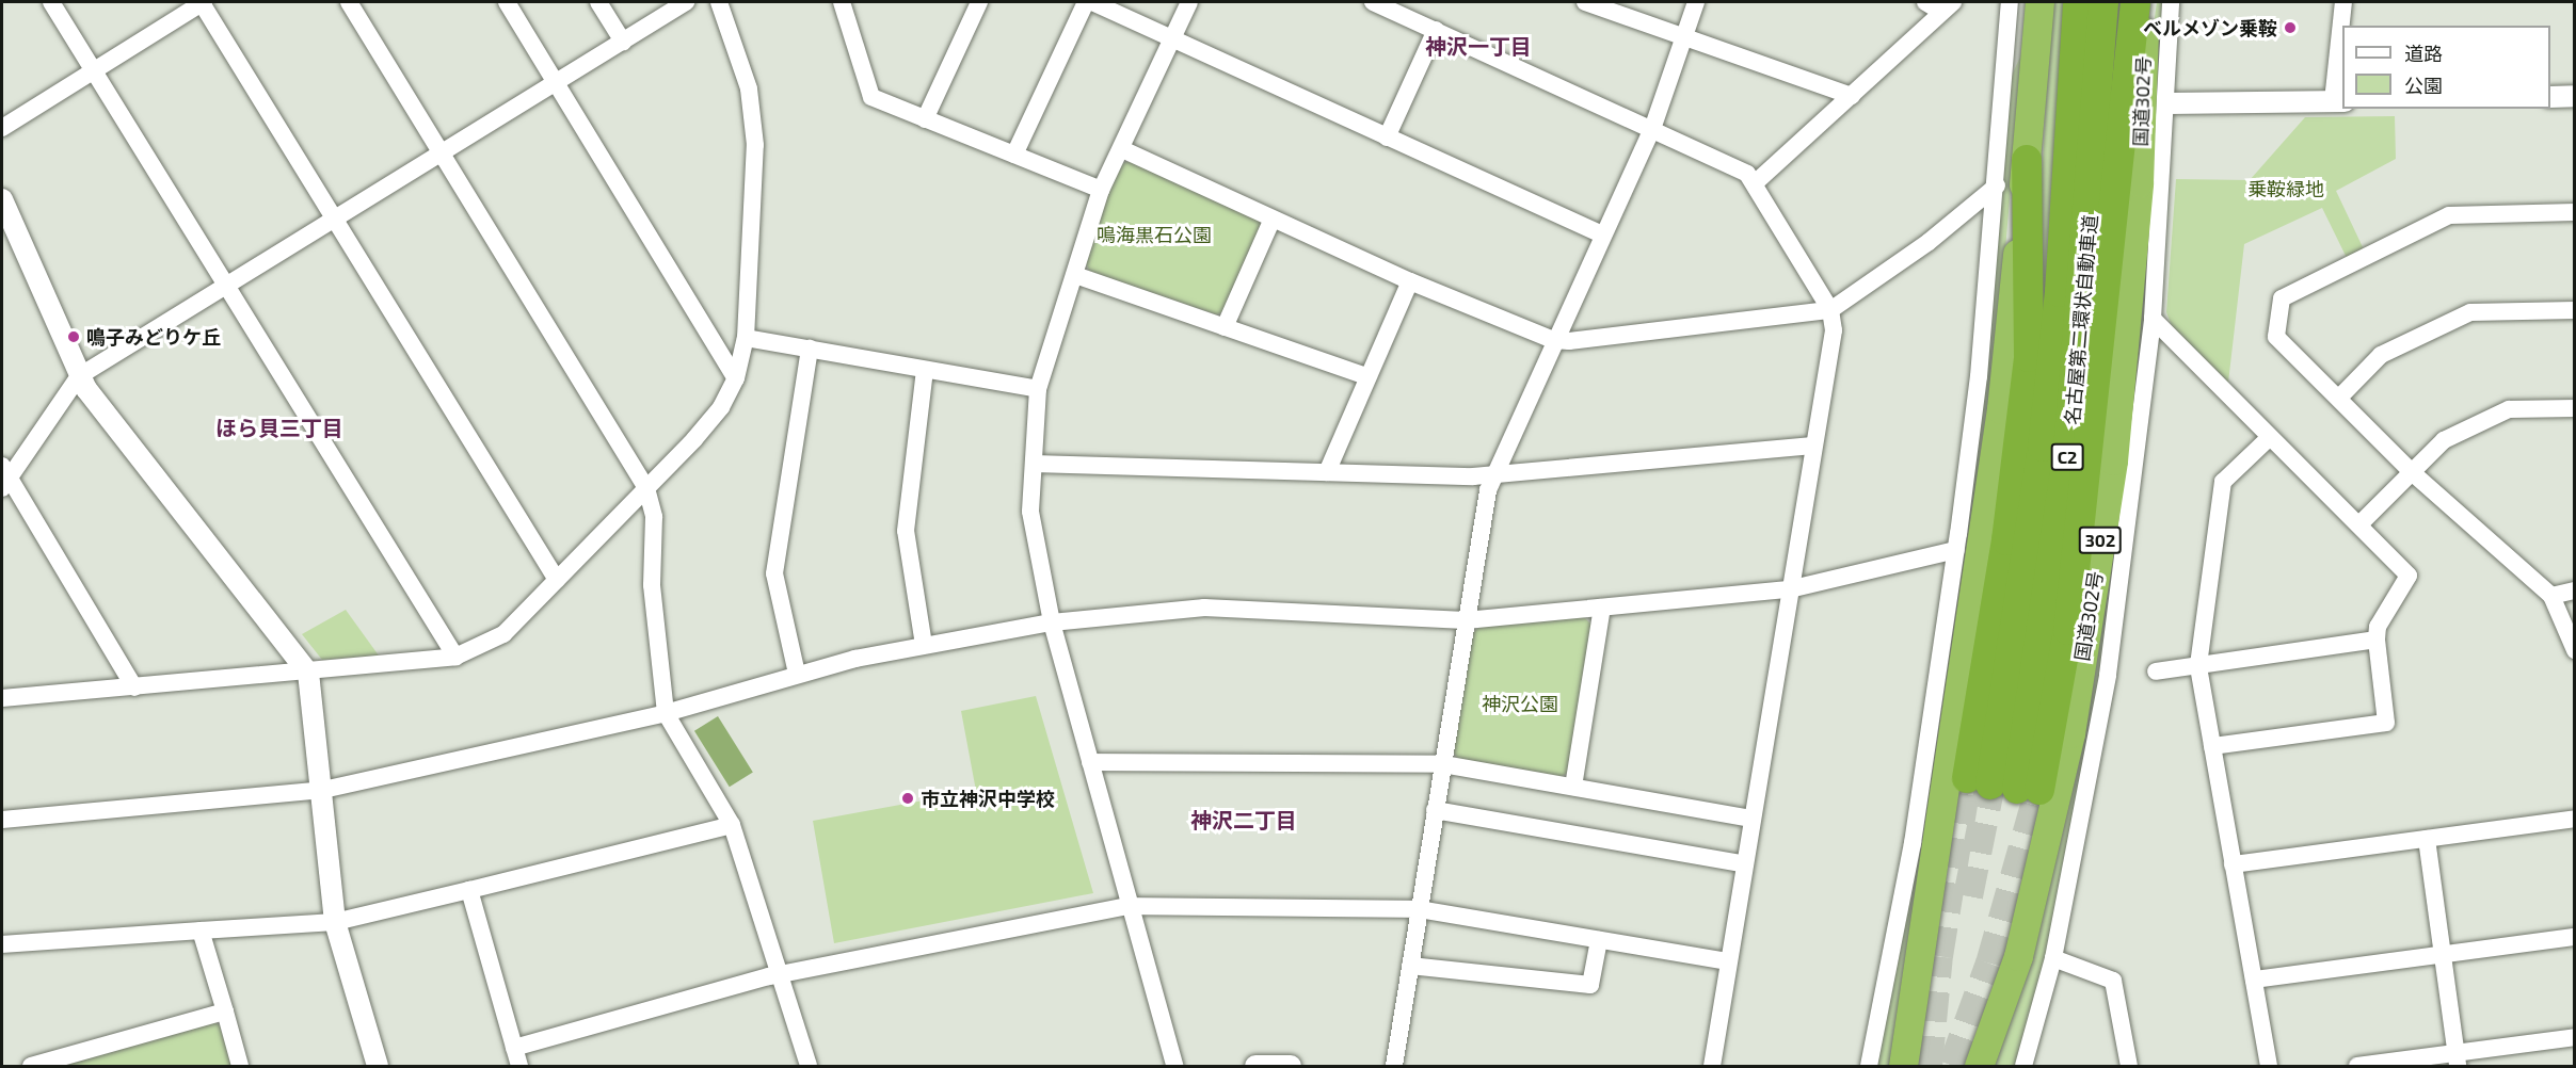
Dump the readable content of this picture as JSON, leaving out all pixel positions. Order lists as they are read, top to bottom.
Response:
{
  "streets": {
    "highway": [
      "国道302号",
      "名古屋第二環状自動車道",
      "C2",
      "302"
    ]
  },
  "districts": ["神沢一丁目", "ほら貝三丁目", "神沢二丁目"],
  "parks": ["乗鞍緑地", "鳴海黒石公園", "神沢公園"],
  "places": ["ベルメゾン乗鞍", "鳴子みどりケ丘", "市立神沢中学校"],
  "legend": ["道路", "公園"]
}
